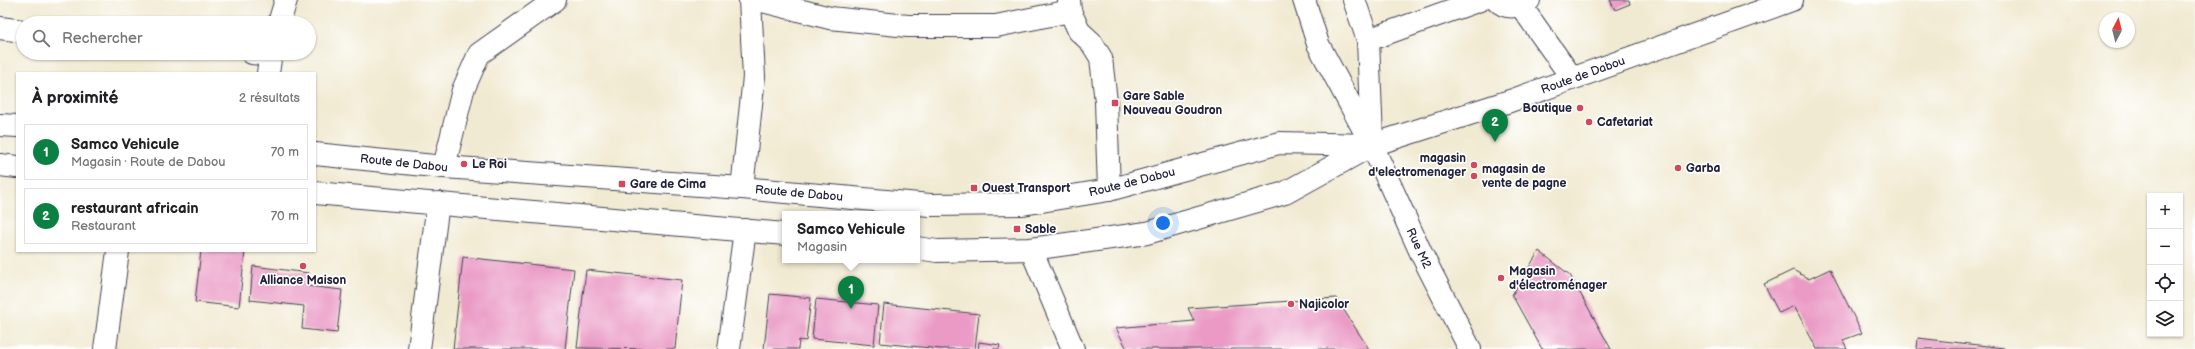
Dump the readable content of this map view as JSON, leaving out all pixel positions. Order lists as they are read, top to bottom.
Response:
{
  "streets": {
    "street": ["Route de Dabou", "Rue M2"]
  },
  "crossings": [
    ["Route de Dabou", "Rue M2"]
  ],
  "places": {
    "transit": [
      "Gare Sable Nouveau Goudron",
      "Gare de Cima",
      "Ouest Transport",
      "Sable"
    ],
    "other": [
      "Boutique",
      "Cafetariat",
      "Le Roi",
      "magasin d'electromenager",
      "Garba",
      "magasin de vente de pagne",
      "Alliance Maison",
      "Magasin d'électroménager",
      "Najicolor"
    ]
  },
  "north": "top",
  "page": {
    "search": "Rechercher",
    "heading": ["À proximité", "2 résultats"],
    "pins": ["2", "1"],
    "list": [
      {
        "mark": "1",
        "name": "Samco Vehicule",
        "note": "Magasin · Route de Dabou",
        "value": "70 m"
      },
      {
        "mark": "2",
        "name": "restaurant africain",
        "note": "Restaurant",
        "value": "70 m"
      }
    ],
    "map_buttons": ["+", "−"],
    "popup": ["Samco Vehicule", "Magasin"]
  }
}
